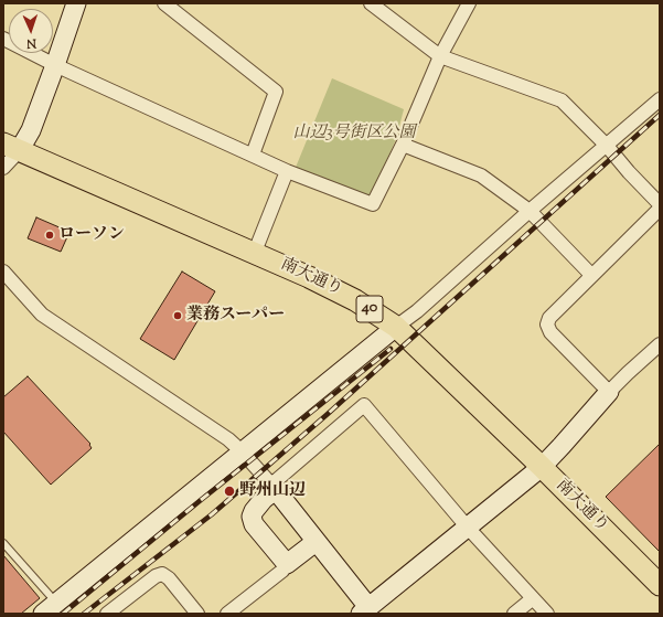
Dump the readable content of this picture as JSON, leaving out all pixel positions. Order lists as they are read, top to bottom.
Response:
{
  "streets": {
    "main road": ["南大通り", "40"]
  },
  "parks": ["山辺3号街区公園"],
  "places": ["ローソン", "業務スーパー", "野州山辺"],
  "north": "bottom"
}
